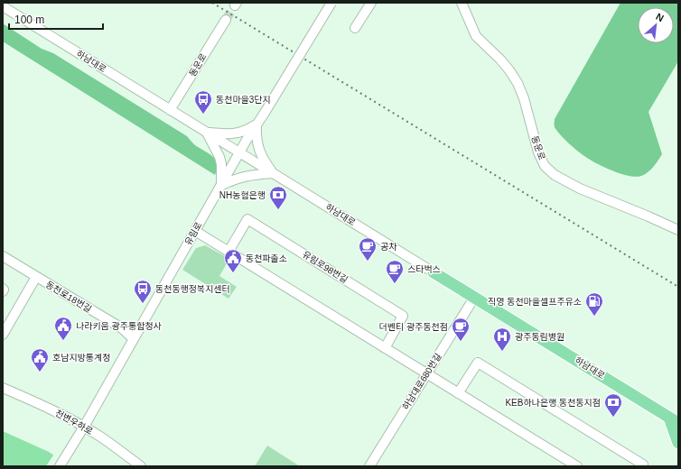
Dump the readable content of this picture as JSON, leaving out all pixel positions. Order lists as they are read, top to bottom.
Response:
{
  "streets": {
    "main road": ["하남대로"],
    "street": [
      "동운로",
      "유림로",
      "유림로98번길",
      "동천로18번길",
      "하남대로680번길",
      "천변우하로"
    ]
  },
  "crossings": [
    ["하남대로", "동운로"],
    ["하남대로", "유림로"],
    ["하남대로", "하남대로680번길"],
    ["유림로", "동천로18번길"],
    ["유림로", "천변우하로"]
  ],
  "places": {
    "bus stop": ["동천마을3단지", "동천동행정복지센터"],
    "bank": ["NH농협은행", "KEB하나은행 동천동지점"],
    "cafe": ["공차", "스타벅스", "더벤티 광주동천점"],
    "public building": ["동천파출소", "나라키움 광주통합청사", "호남지방통계청"],
    "fuel station": ["직영 동천마을셀프주유소"],
    "hospital": ["광주동림병원"]
  },
  "scale_bar": "100 m",
  "north": "top right"
}
